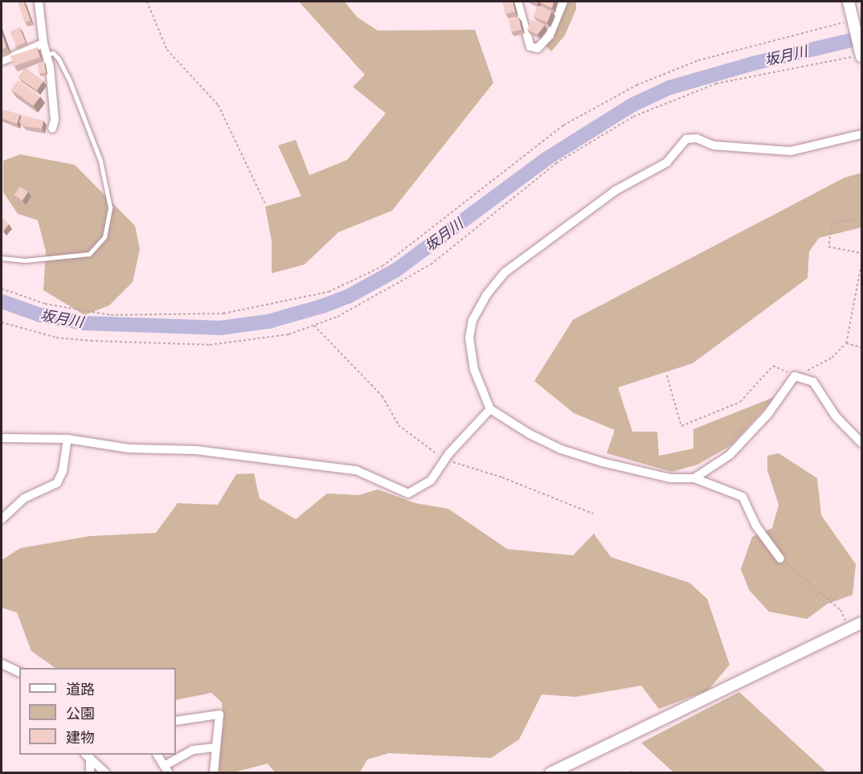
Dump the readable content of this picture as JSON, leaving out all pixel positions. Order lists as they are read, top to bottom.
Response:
{
  "water": ["坂月川"],
  "legend": ["道路", "公園", "建物"]
}
